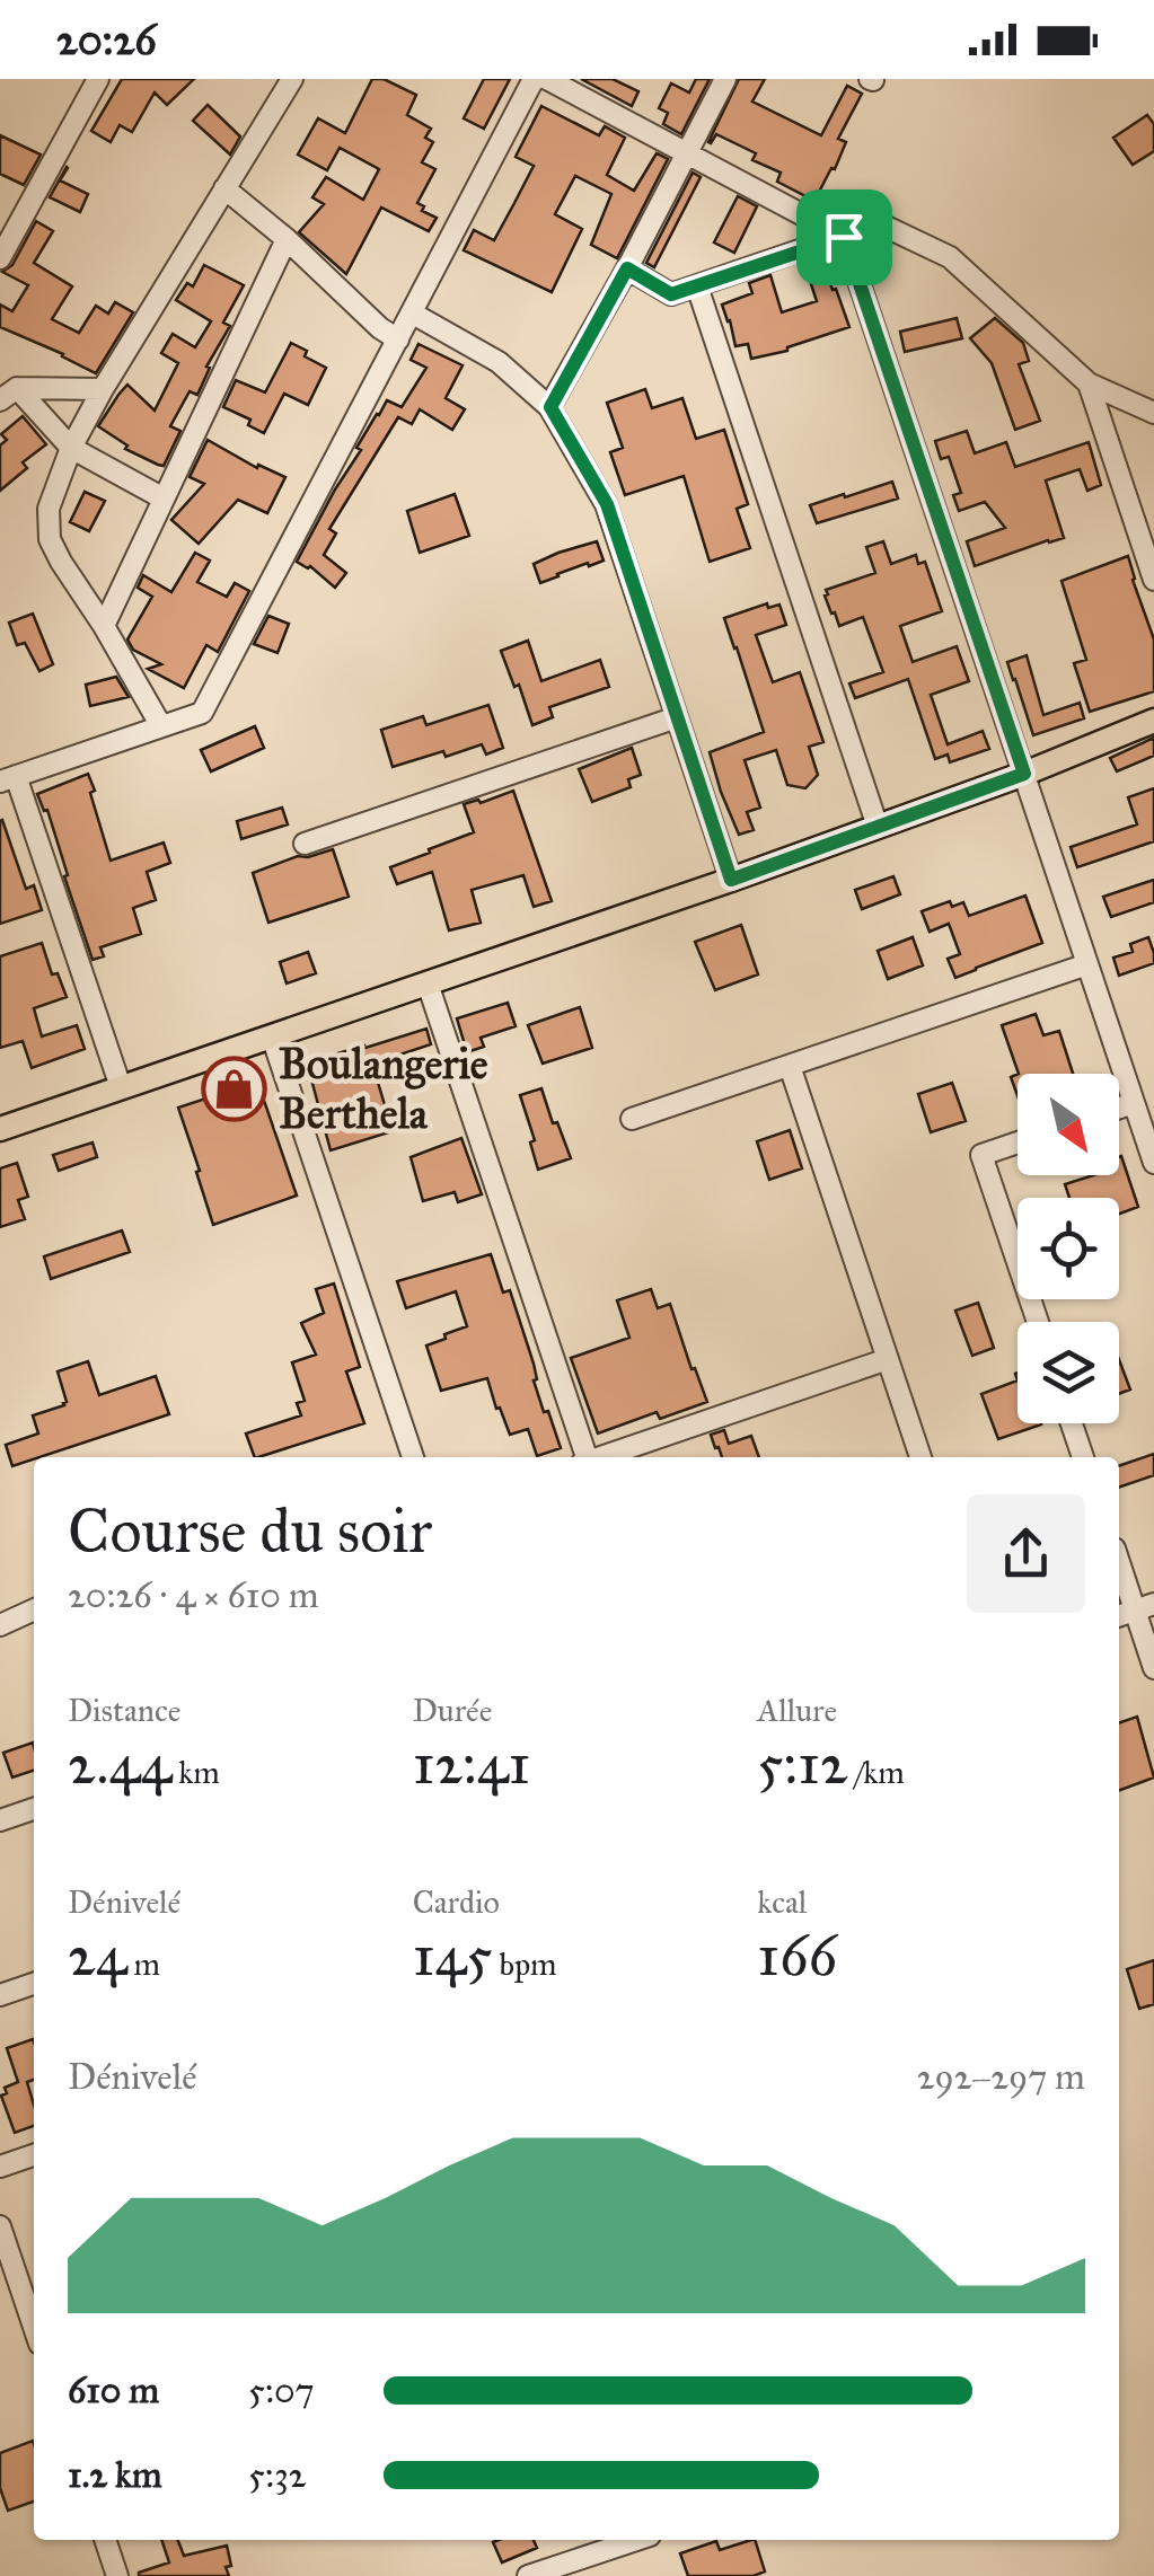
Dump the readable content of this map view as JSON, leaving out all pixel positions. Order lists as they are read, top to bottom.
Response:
{
  "places": {
    "shop": ["Boulangerie Berthela"]
  },
  "north": "bottom right",
  "page": {
    "status": "20:26",
    "heading": ["Course du soir", "20:26 · 4 × 610 m"],
    "stats": [
      ["Distance", "2.44 km"],
      ["Durée", "12:41"],
      ["Allure", "5:12 /km"],
      ["Dénivelé", "24 m"],
      ["Cardio", "145 bpm"],
      ["kcal", "166"]
    ],
    "chart": ["Dénivelé", "292–297 m"],
    "list": [
      {
        "name": "610 m",
        "note": "5:07"
      },
      {
        "name": "1.2 km",
        "note": "5:32"
      }
    ]
  }
}
